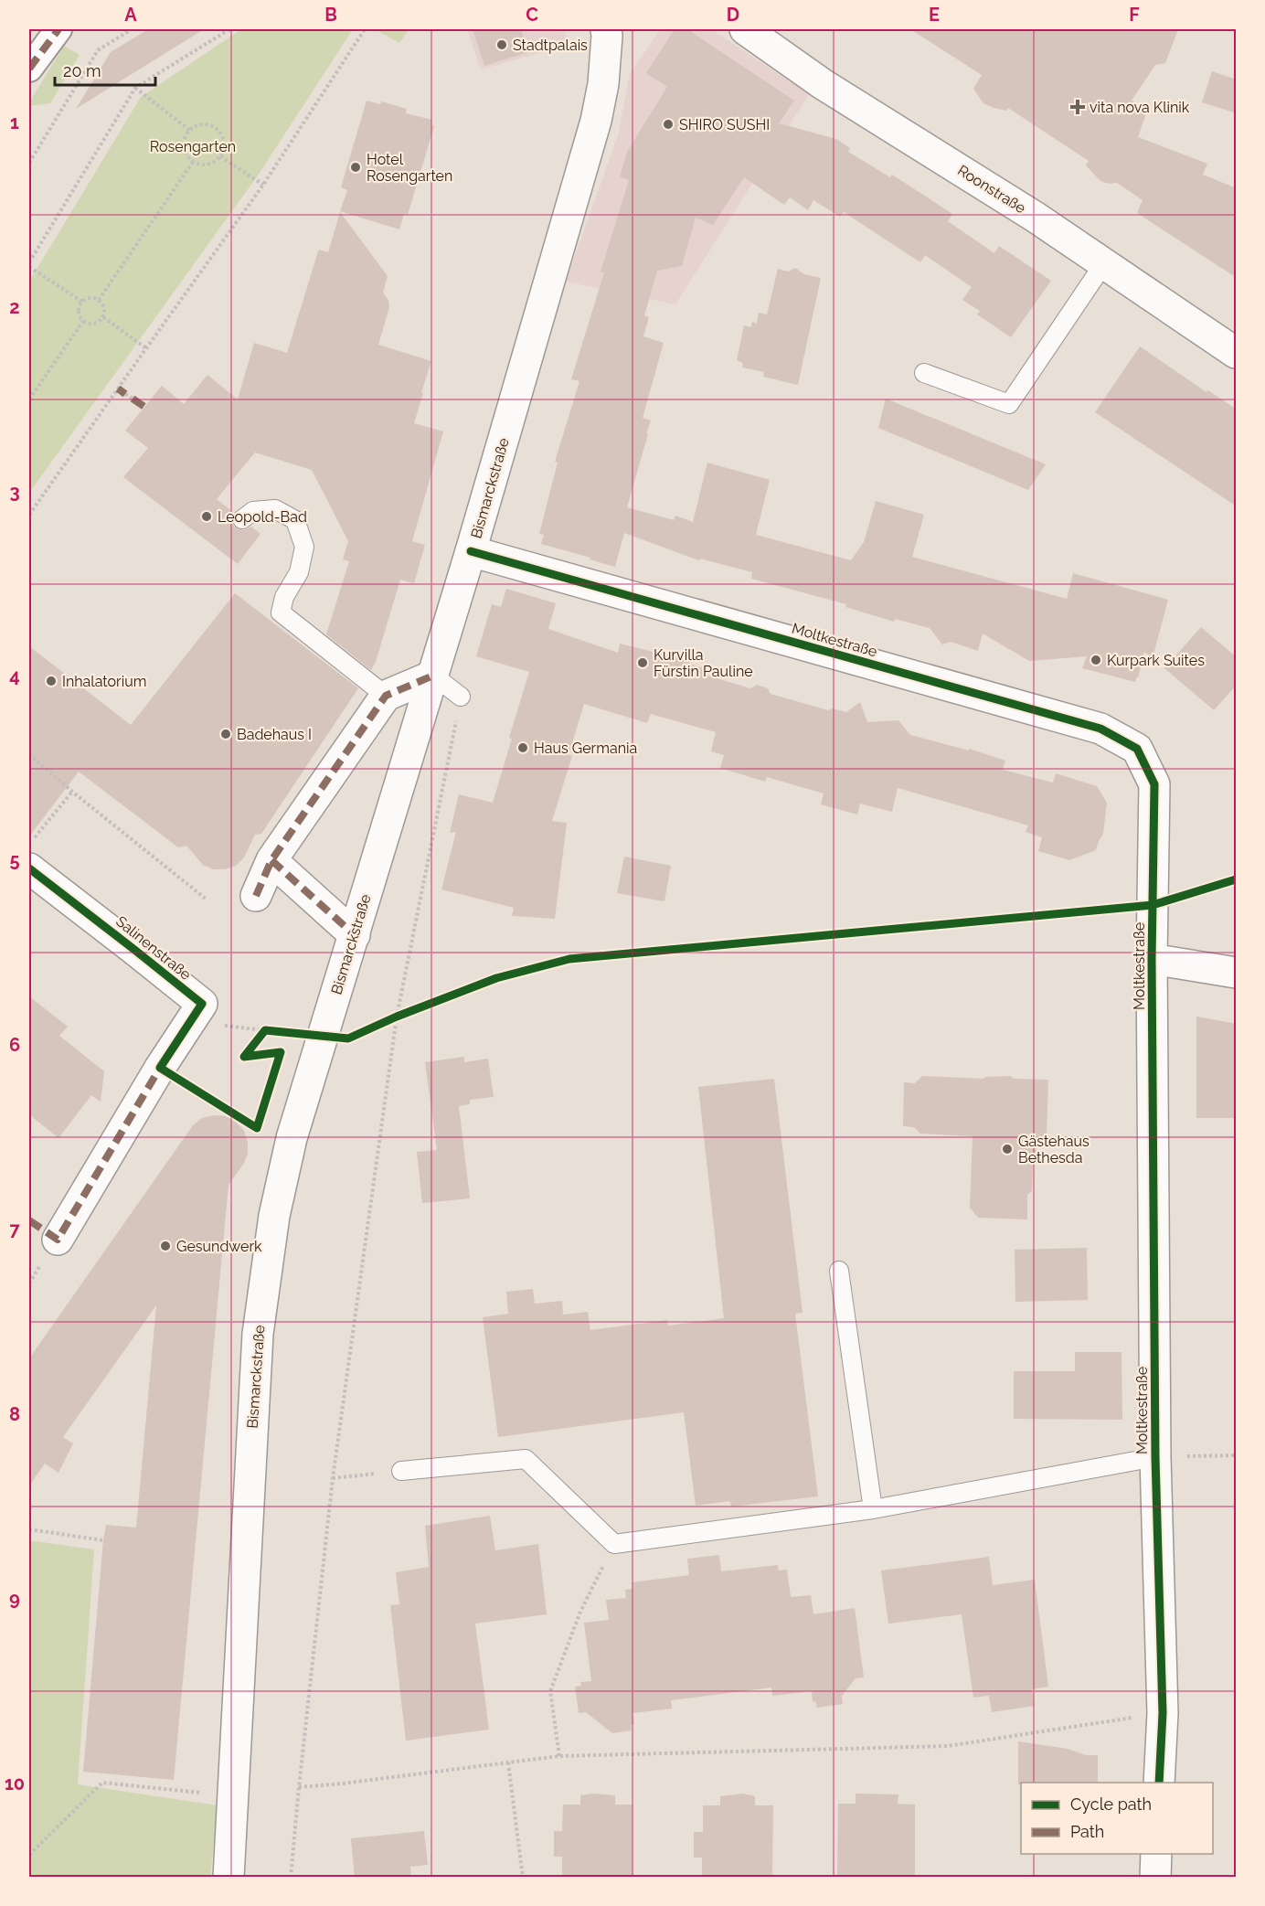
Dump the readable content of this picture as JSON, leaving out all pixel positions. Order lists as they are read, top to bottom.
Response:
{
  "streets": {
    "street": [
      "Roonstraße",
      "Bismarckstraße",
      "Moltkestraße",
      "Salinenstraße"
    ]
  },
  "crossings": [
    ["Bismarckstraße", "Moltkestraße"]
  ],
  "parks": ["Rosengarten"],
  "places": {
    "other": [
      "Stadtpalais",
      "SHIRO SUSHI",
      "Hotel Rosengarten",
      "Leopold-Bad",
      "Kurpark Suites",
      "Kurvilla Fürstin Pauline",
      "Inhalatorium",
      "Badehaus I",
      "Haus Germania",
      "Gästehaus Bethesda",
      "Gesundwerk"
    ],
    "health": ["vita nova Klinik"]
  },
  "legend": ["Cycle path", "Path"],
  "scale_bar": "20 m",
  "grid": {
    "columns": [
      "A",
      "B",
      "C",
      "D",
      "E",
      "F"
    ],
    "rows": [
      "1",
      "2",
      "3",
      "4",
      "5",
      "6",
      "7",
      "8",
      "9",
      "10"
    ]
  }
}
